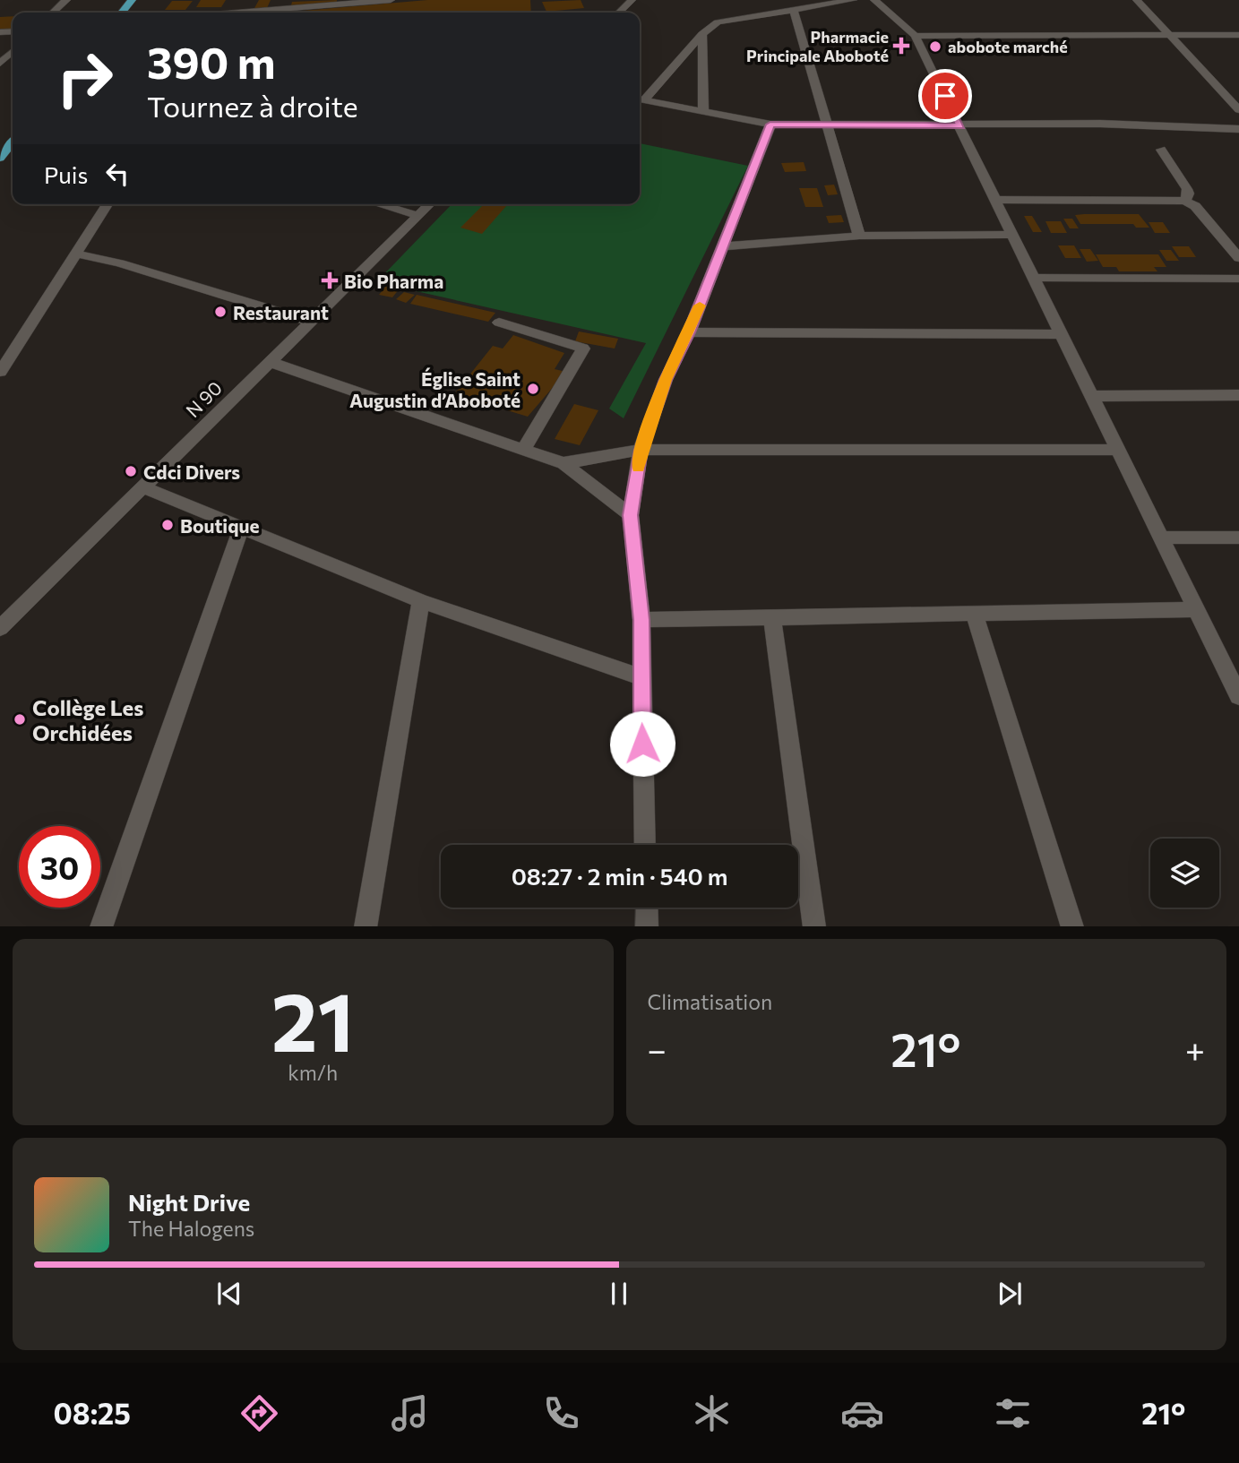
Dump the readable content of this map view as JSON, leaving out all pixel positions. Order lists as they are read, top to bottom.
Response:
{
  "streets": {
    "street": ["N 90"]
  },
  "places": {
    "health": ["Pharmacie Principale Aboboté", "Bio Pharma"],
    "other": [
      "abobote marché",
      "Restaurant",
      "Église Saint Augustin d’Aboboté",
      "Cdci Divers",
      "Boutique",
      "Collège Les Orchidées"
    ]
  },
  "page": {
    "turn": ["390 m", "Tournez à droite"],
    "then": "Puis",
    "limit": "30",
    "trip": "08:27 · 2 min · 540 m",
    "tile": [
      ["21", "km/h"],
      "Climatisation"
    ],
    "heat": ["−", "21°", "+"],
    "song": ["Night Drive", "The Halogens"],
    "tabs": ["08:25", "21°"]
  }
}
